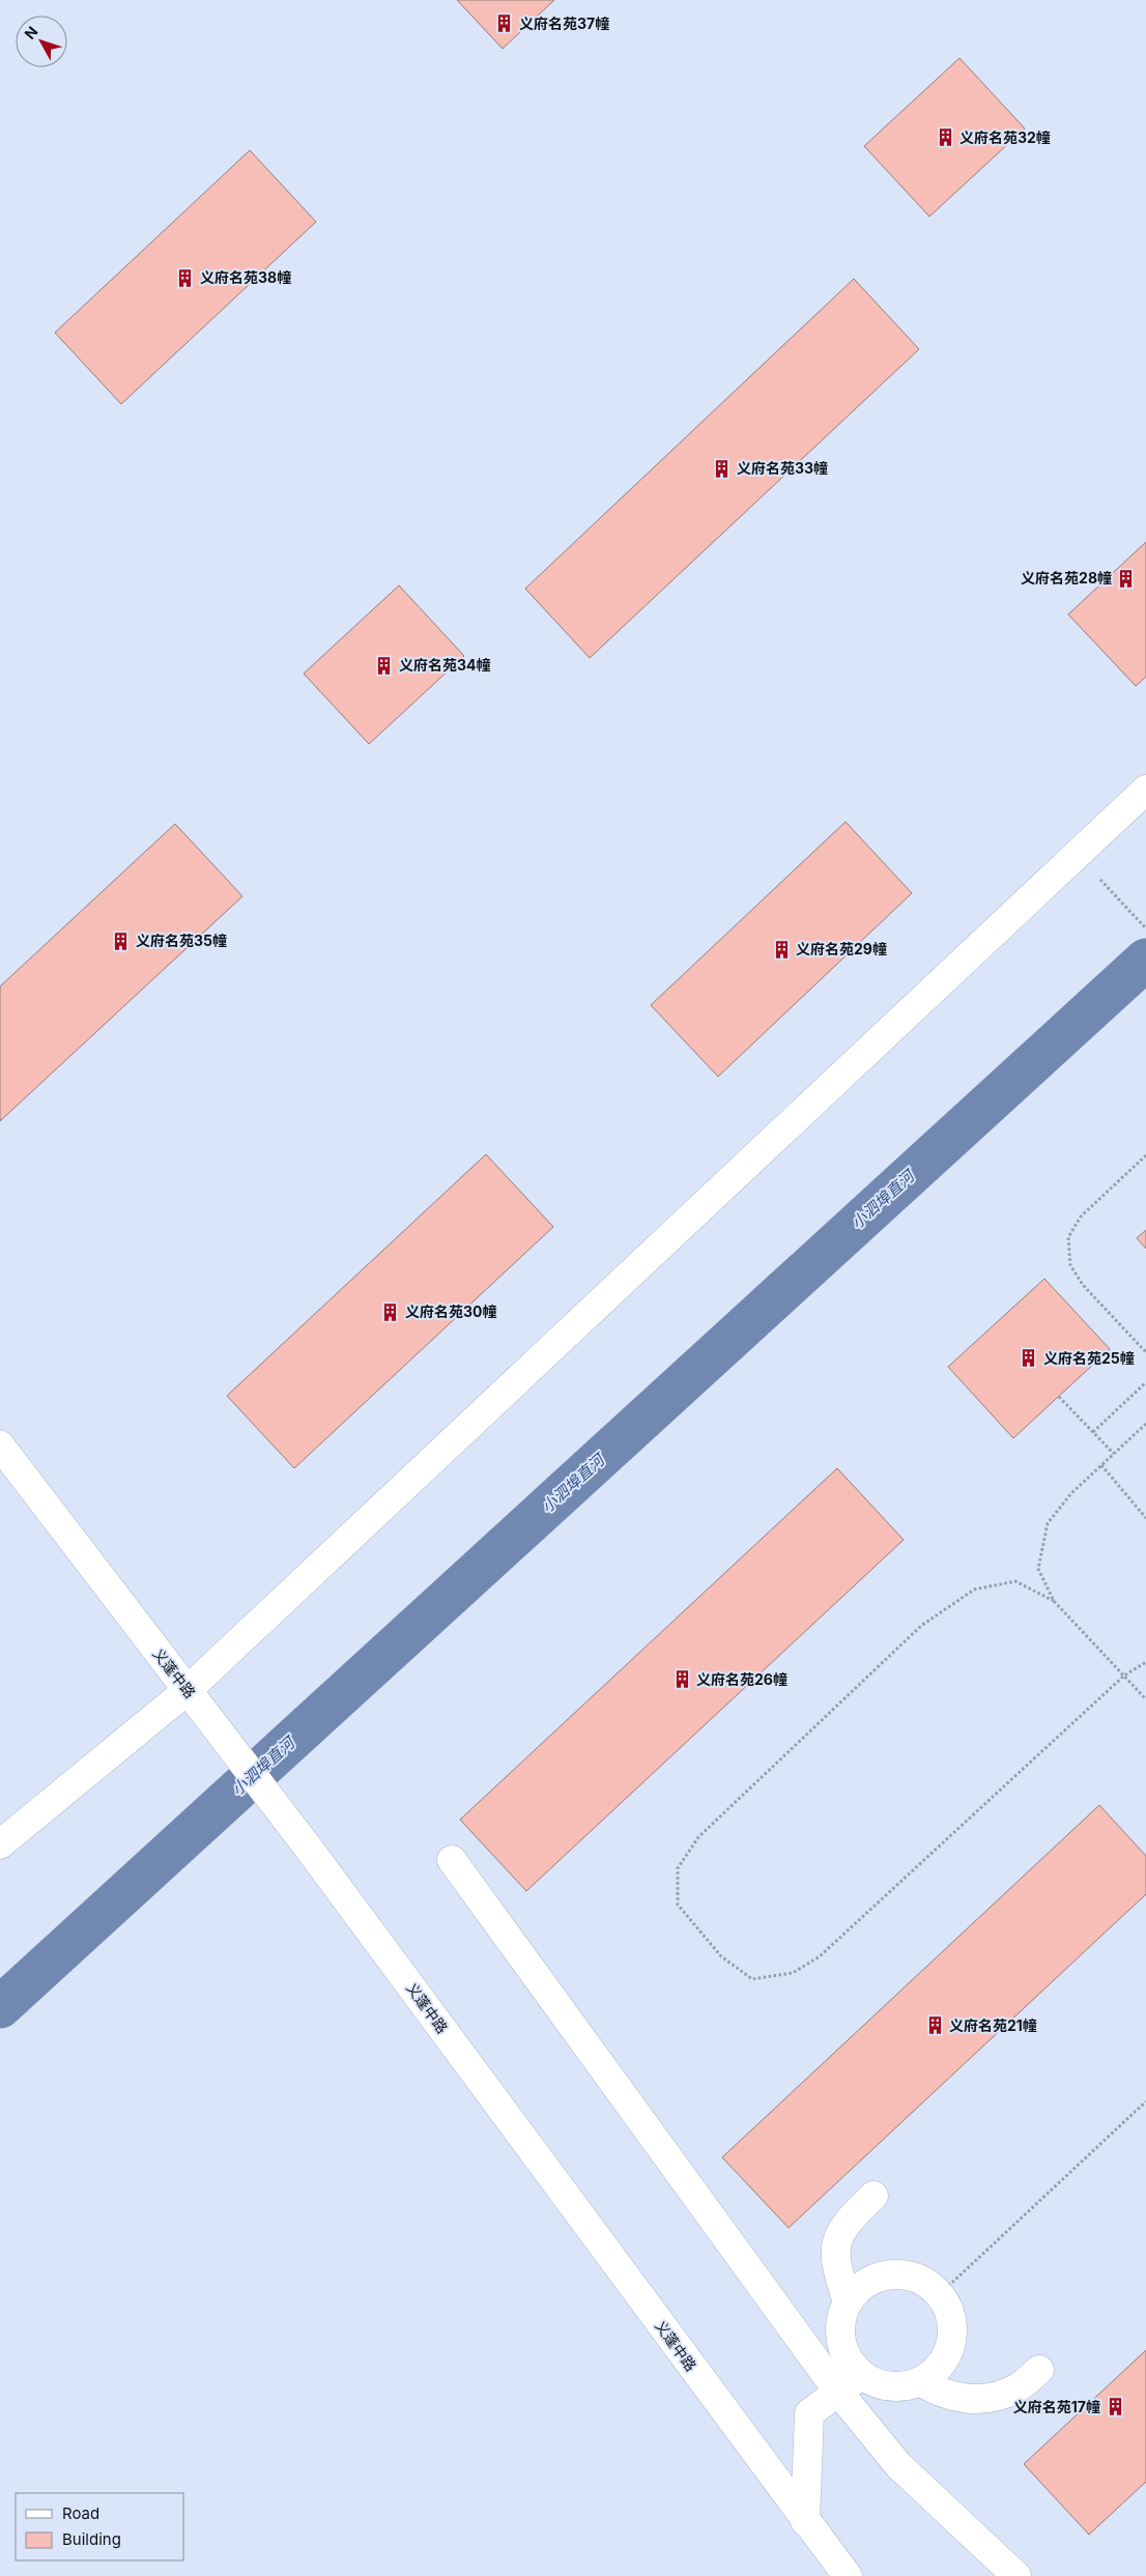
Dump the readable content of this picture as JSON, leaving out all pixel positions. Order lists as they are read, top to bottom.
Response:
{
  "streets": {
    "street": ["义蓬中路"]
  },
  "water": ["小泗埠直河"],
  "places": {
    "building": [
      "义府名苑37幢",
      "义府名苑32幢",
      "义府名苑38幢",
      "义府名苑33幢",
      "义府名苑28幢",
      "义府名苑34幢",
      "义府名苑35幢",
      "义府名苑29幢",
      "义府名苑30幢",
      "义府名苑25幢",
      "义府名苑26幢",
      "义府名苑21幢",
      "义府名苑17幢"
    ]
  },
  "legend": ["Road", "Building"],
  "north": "top left"
}
